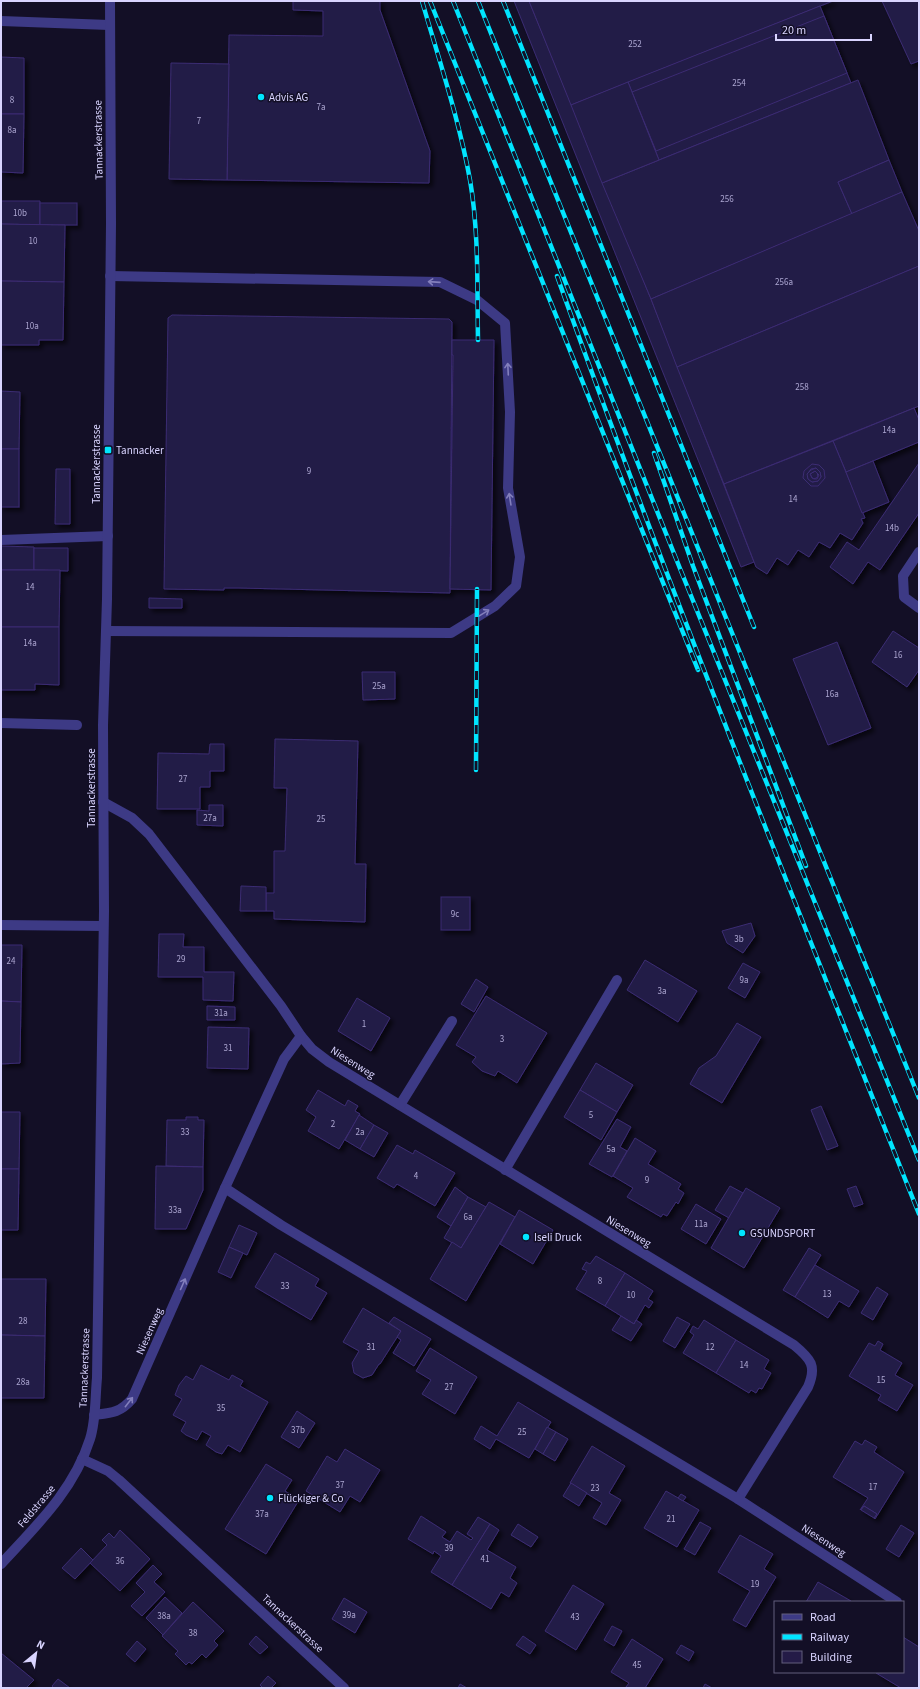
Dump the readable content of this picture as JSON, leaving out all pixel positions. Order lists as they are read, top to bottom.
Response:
{
  "streets": {
    "street": ["Tannackerstrasse", "Niesenweg", "Feldstrasse"]
  },
  "crossings": [
    ["Tannackerstrasse", "Niesenweg"],
    ["Tannackerstrasse", "Feldstrasse"]
  ],
  "places": {
    "other": [
      "Advis AG",
      "GSUNDSPORT",
      "Iseli Druck",
      "Flückiger & Co"
    ],
    "transit": ["Tannacker"]
  },
  "house_numbers": [
    "252",
    "254",
    "8",
    "7a",
    "7",
    "8a",
    "256",
    "10b",
    "10",
    "256a",
    "10a",
    "258",
    "14a",
    "9",
    "14",
    "14b",
    "14",
    "14a",
    "16",
    "25a",
    "16a",
    "27",
    "27a",
    "25",
    "9c",
    "3b",
    "29",
    "24",
    "9a",
    "3a",
    "31a",
    "1",
    "3",
    "31",
    "5",
    "2",
    "33",
    "2a",
    "5a",
    "4",
    "9",
    "33a",
    "6a",
    "11a",
    "8",
    "33",
    "13",
    "10",
    "28",
    "31",
    "12",
    "14",
    "15",
    "28a",
    "27",
    "35",
    "37b",
    "25",
    "37",
    "17",
    "23",
    "37a",
    "21",
    "39",
    "41",
    "36",
    "19",
    "39a",
    "38a",
    "43",
    "38",
    "45"
  ],
  "legend": ["Road", "Railway", "Building"],
  "scale_bar": "20 m",
  "north": "top right"
}
